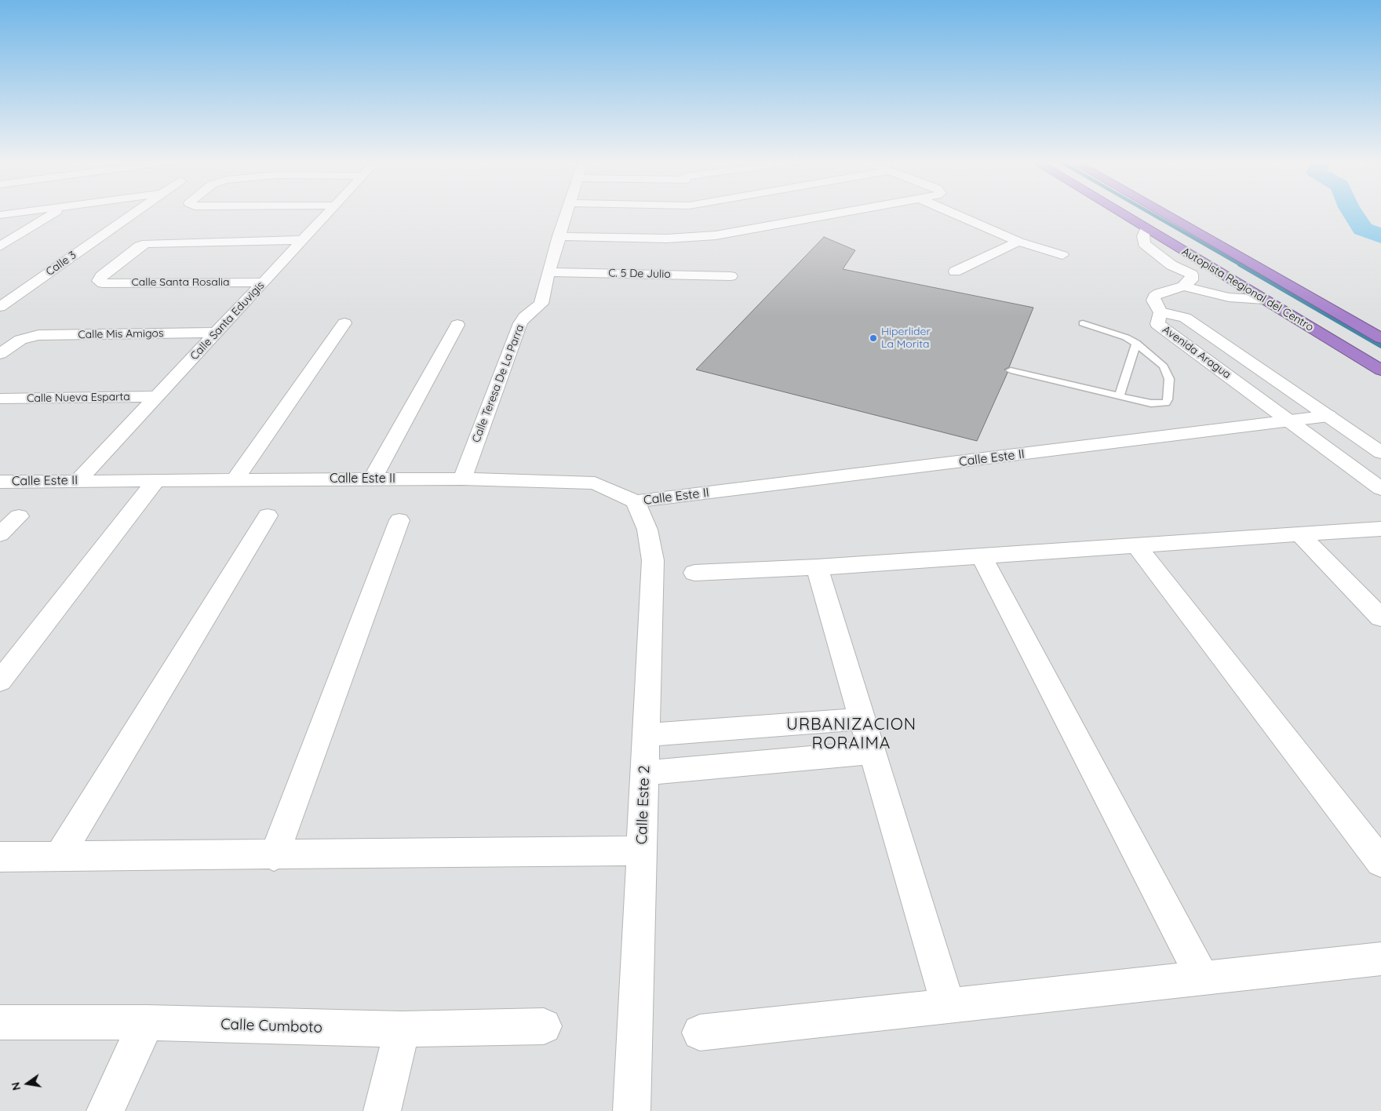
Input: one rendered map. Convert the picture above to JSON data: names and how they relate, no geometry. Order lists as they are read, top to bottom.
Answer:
{
  "streets": {
    "highway": ["Autopista Regional del Centro"],
    "street": [
      "Calle 3",
      "C. 5 De Julio",
      "Calle Santa Rosalia",
      "Calle Santa Eduvigis",
      "Calle Mis Amigos",
      "Avenida Aragua",
      "Calle Teresa De La Parra",
      "Calle Nueva Esparta",
      "Calle Este II",
      "Calle Este 2",
      "Calle Cumboto"
    ]
  },
  "crossings": [
    ["C. 5 De Julio", "Calle Teresa De La Parra"],
    ["Calle Santa Rosalia", "Calle Santa Eduvigis"],
    ["Calle Santa Eduvigis", "Calle Mis Amigos"],
    ["Calle Santa Eduvigis", "Calle Nueva Esparta"],
    ["Calle Santa Eduvigis", "Calle Este II"],
    ["Avenida Aragua", "Calle Este II"],
    ["Calle Teresa De La Parra", "Calle Este II"],
    ["Calle Este II", "Calle Este 2"]
  ],
  "districts": ["URBANIZACION RORAIMA"],
  "places": ["Hiperlider La Morita"],
  "north": "left"
}
